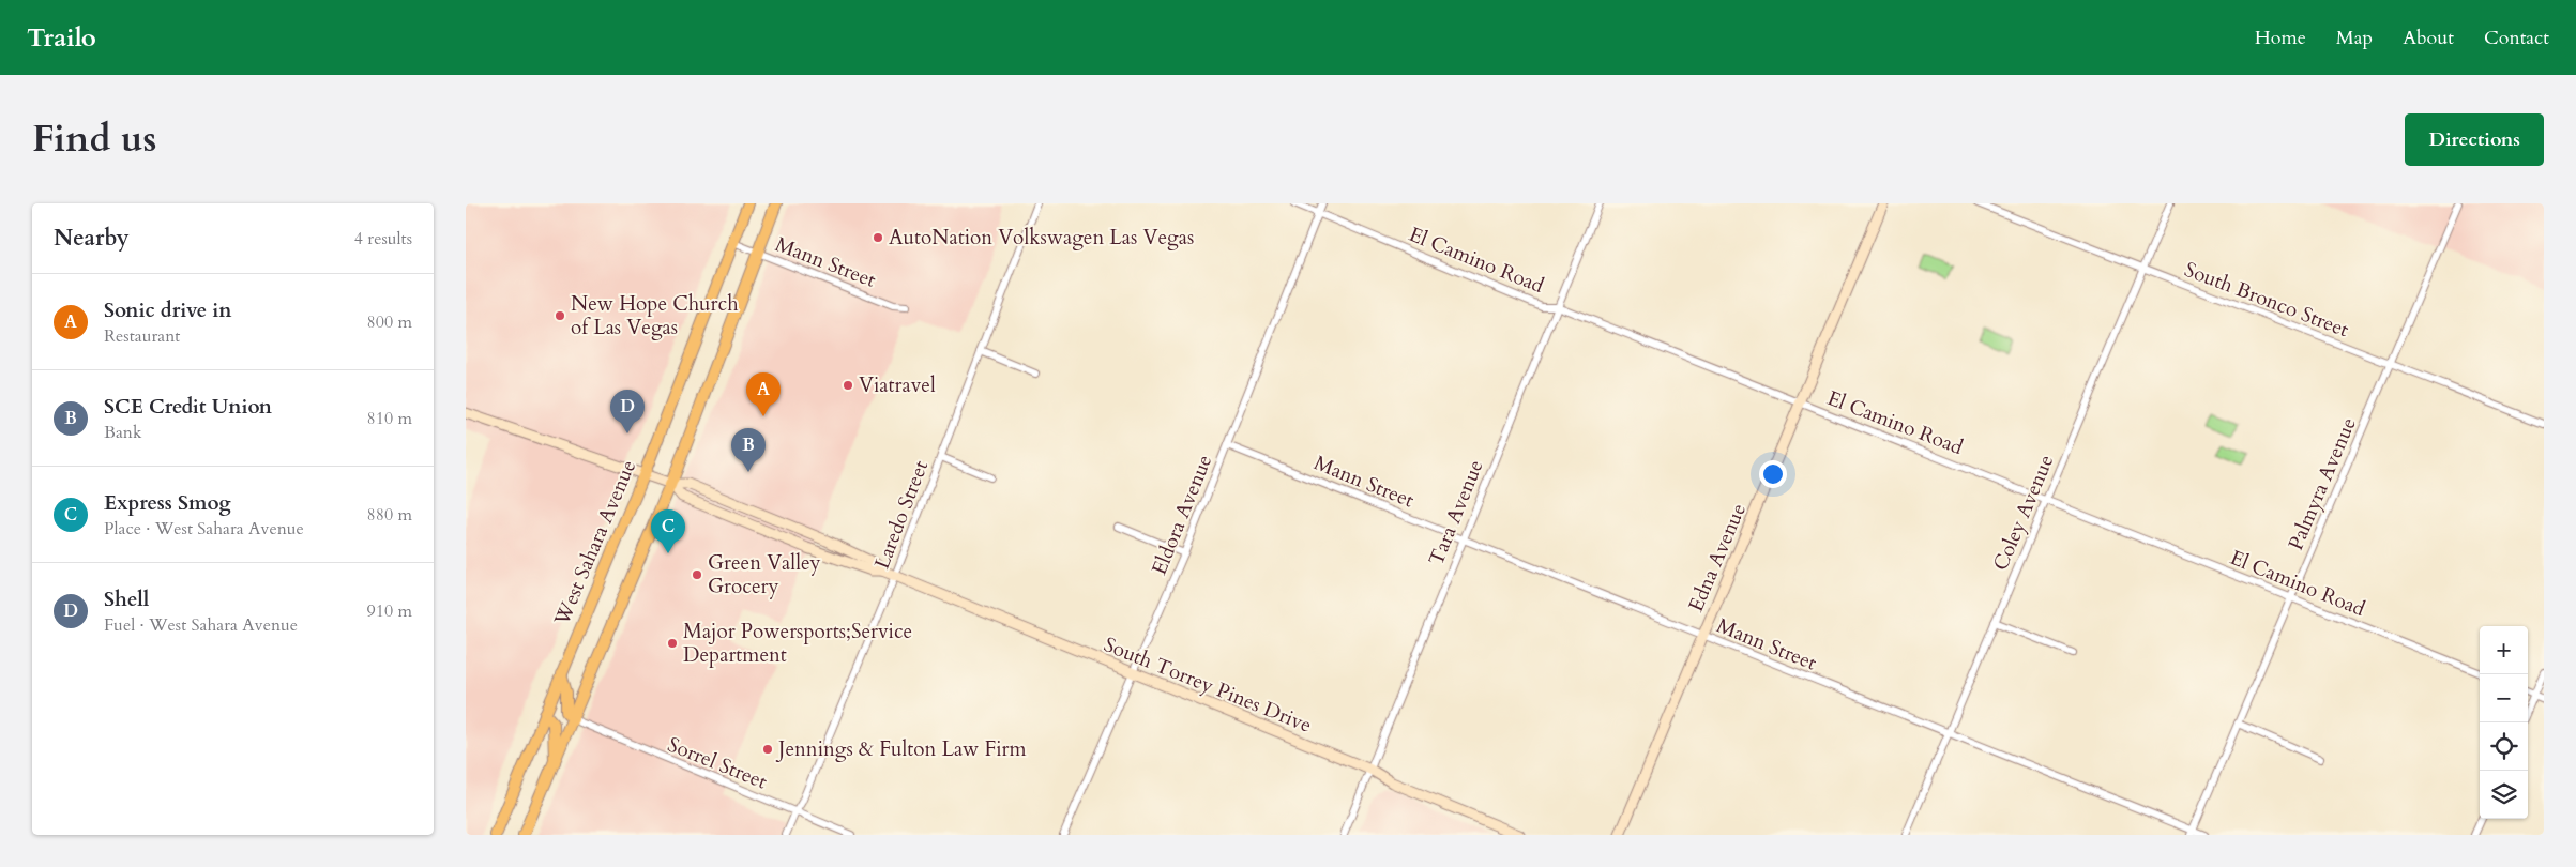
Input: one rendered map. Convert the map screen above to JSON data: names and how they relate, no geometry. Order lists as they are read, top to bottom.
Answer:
{
  "streets": {
    "main road": ["West Sahara Avenue"],
    "street": [
      "El Camino Road",
      "Mann Street",
      "South Bronco Street",
      "Palmyra Avenue",
      "Tara Avenue",
      "Coley Avenue",
      "Laredo Street",
      "Eldora Avenue",
      "Edna Avenue",
      "South Torrey Pines Drive",
      "Sorrel Street"
    ]
  },
  "crossings": [
    ["El Camino Road", "Palmyra Avenue"],
    ["El Camino Road", "Tara Avenue"],
    ["El Camino Road", "Coley Avenue"],
    ["El Camino Road", "Eldora Avenue"],
    ["El Camino Road", "Edna Avenue"],
    ["Mann Street", "Palmyra Avenue"],
    ["Mann Street", "Tara Avenue"],
    ["Mann Street", "Coley Avenue"],
    ["Mann Street", "Eldora Avenue"],
    ["Mann Street", "West Sahara Avenue"],
    ["Mann Street", "Edna Avenue"],
    ["South Bronco Street", "Palmyra Avenue"],
    ["South Bronco Street", "Coley Avenue"],
    ["Tara Avenue", "South Torrey Pines Drive"],
    ["Laredo Street", "South Torrey Pines Drive"],
    ["Laredo Street", "Sorrel Street"],
    ["Eldora Avenue", "South Torrey Pines Drive"],
    ["West Sahara Avenue", "South Torrey Pines Drive"]
  ],
  "places": [
    "AutoNation Volkswagen Las Vegas",
    "New Hope Church of Las Vegas",
    "Viatravel",
    "Green Valley Grocery",
    "Major Powersports;Service Department",
    "Jennings & Fulton Law Firm"
  ],
  "page": {
    "header": "Trailo",
    "nav": [
      "Home",
      "Map",
      "About",
      "Contact"
    ],
    "title": "Find us",
    "buttons": "Directions",
    "heading": ["Nearby", "4 results"],
    "list": [
      {
        "mark": "A",
        "name": "Sonic drive in",
        "note": "Restaurant",
        "value": "800 m"
      },
      {
        "mark": "B",
        "name": "SCE Credit Union",
        "note": "Bank",
        "value": "810 m"
      },
      {
        "mark": "C",
        "name": "Express Smog",
        "note": "Place · West Sahara Avenue",
        "value": "880 m"
      },
      {
        "mark": "D",
        "name": "Shell",
        "note": "Fuel · West Sahara Avenue",
        "value": "910 m"
      }
    ],
    "pins": [
      "A",
      "D",
      "B",
      "C"
    ],
    "map_buttons": ["+", "−"]
  }
}
